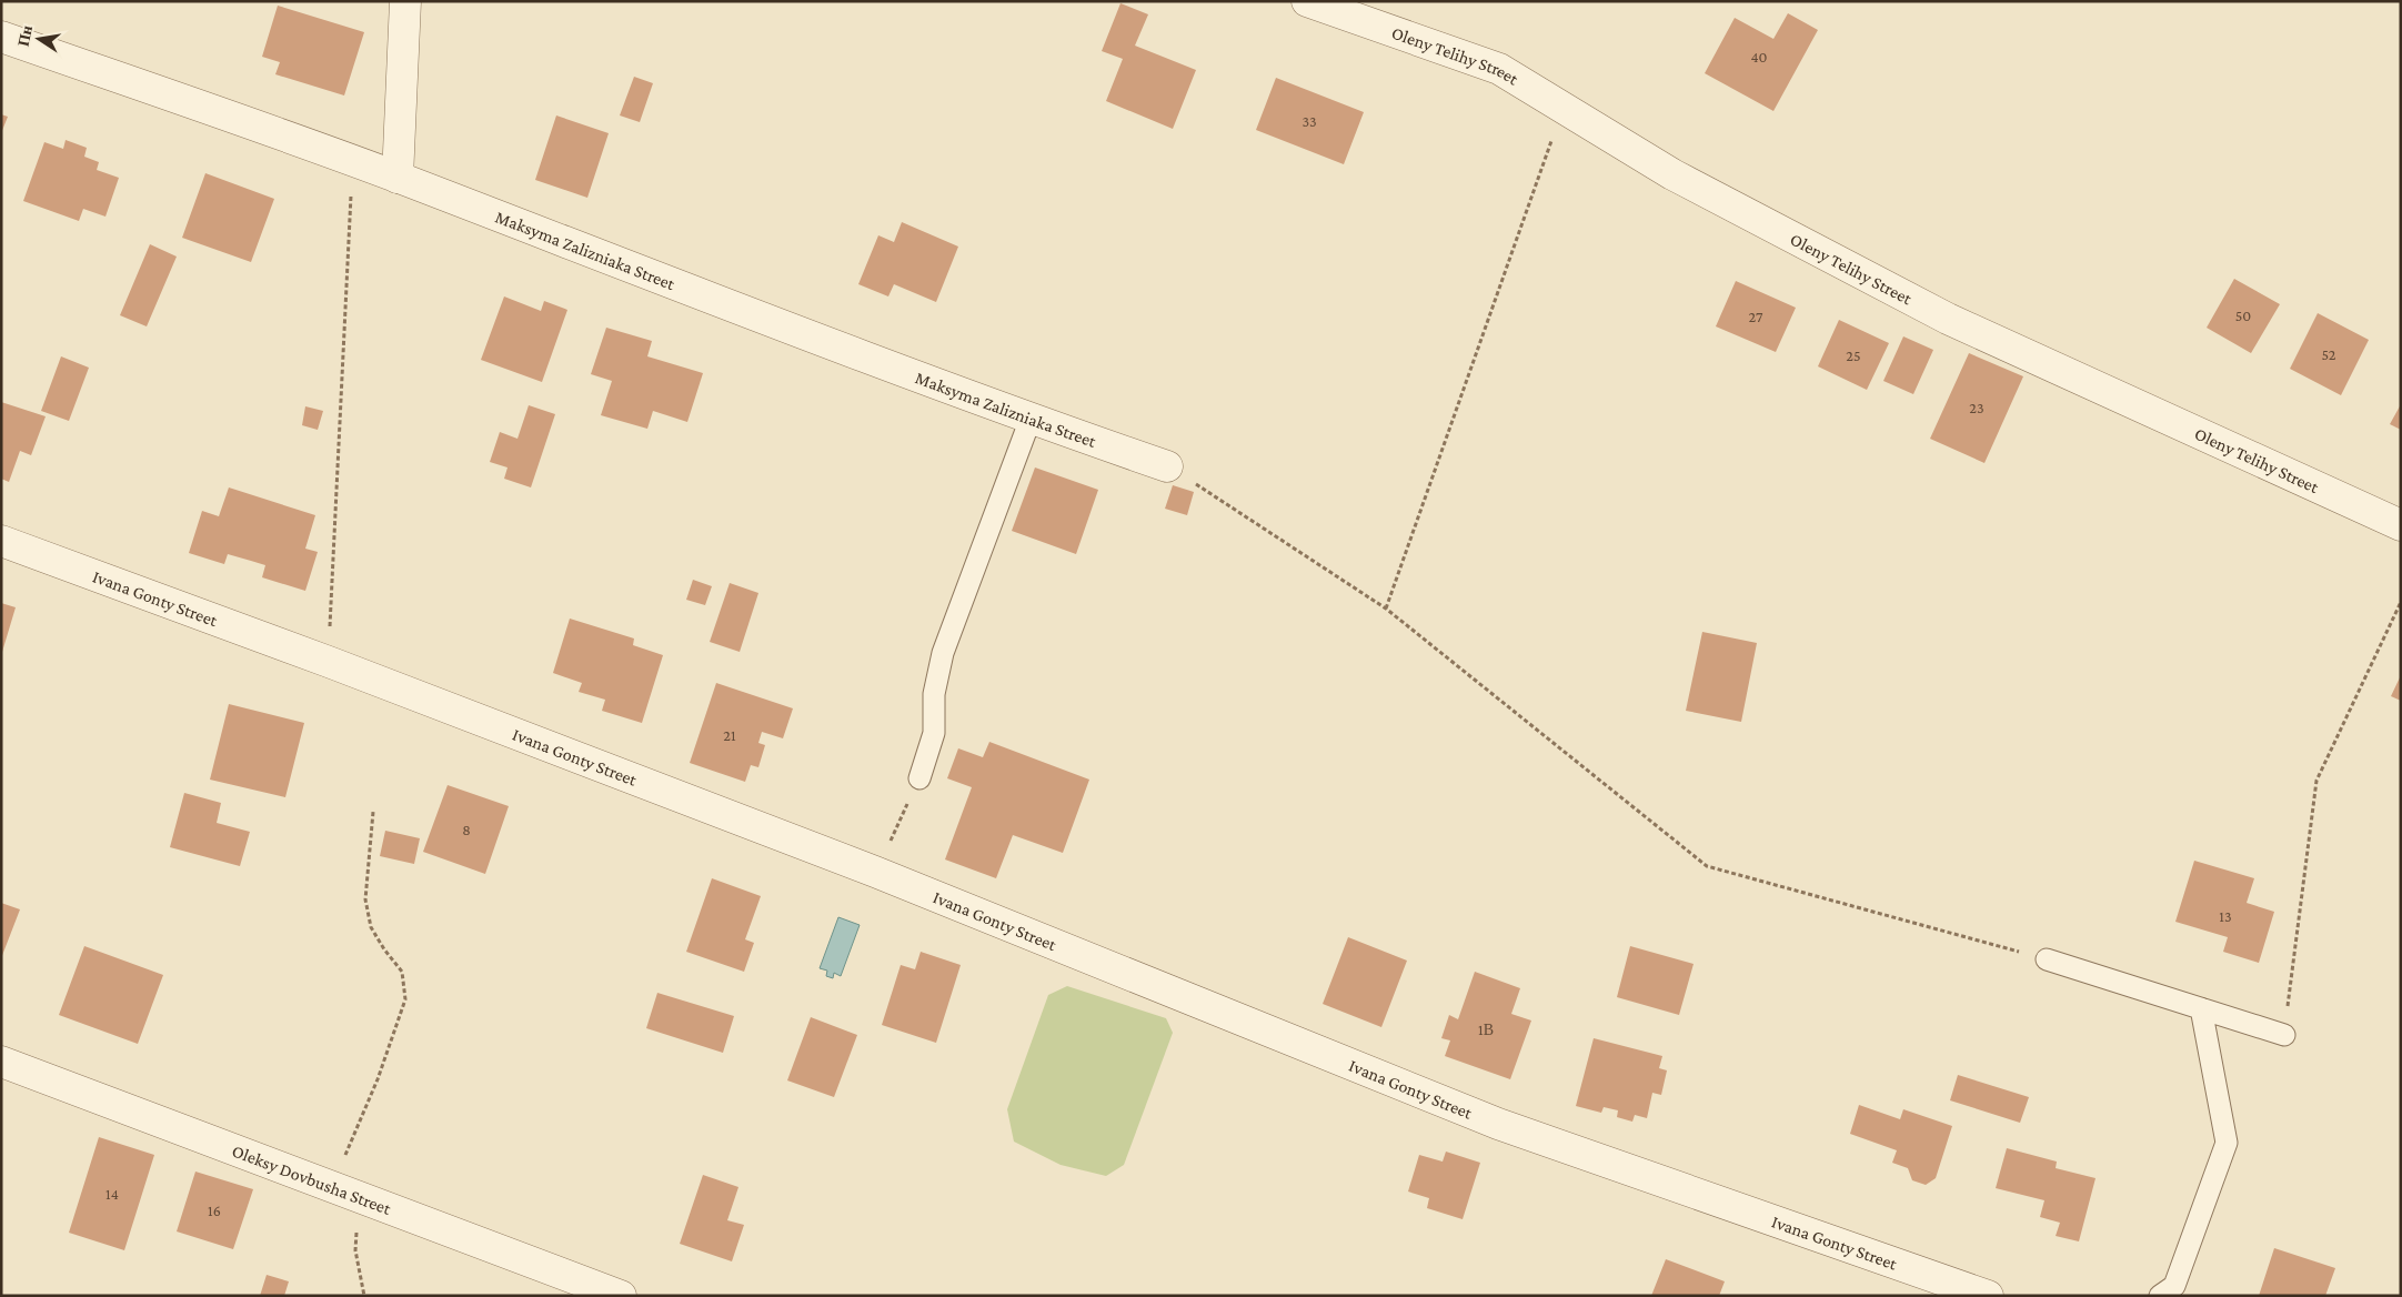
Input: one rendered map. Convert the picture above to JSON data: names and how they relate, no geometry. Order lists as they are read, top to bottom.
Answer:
{
  "streets": {
    "street": [
      "Oleny Telihy Street",
      "Maksyma Zalizniaka Street",
      "Ivana Gonty Street",
      "Oleksy Dovbusha Street"
    ]
  },
  "house_numbers": [
    "40",
    "33",
    "50",
    "27",
    "52",
    "25",
    "23",
    "21",
    "8",
    "13",
    "1В",
    "14",
    "16"
  ],
  "north": "left"
}
